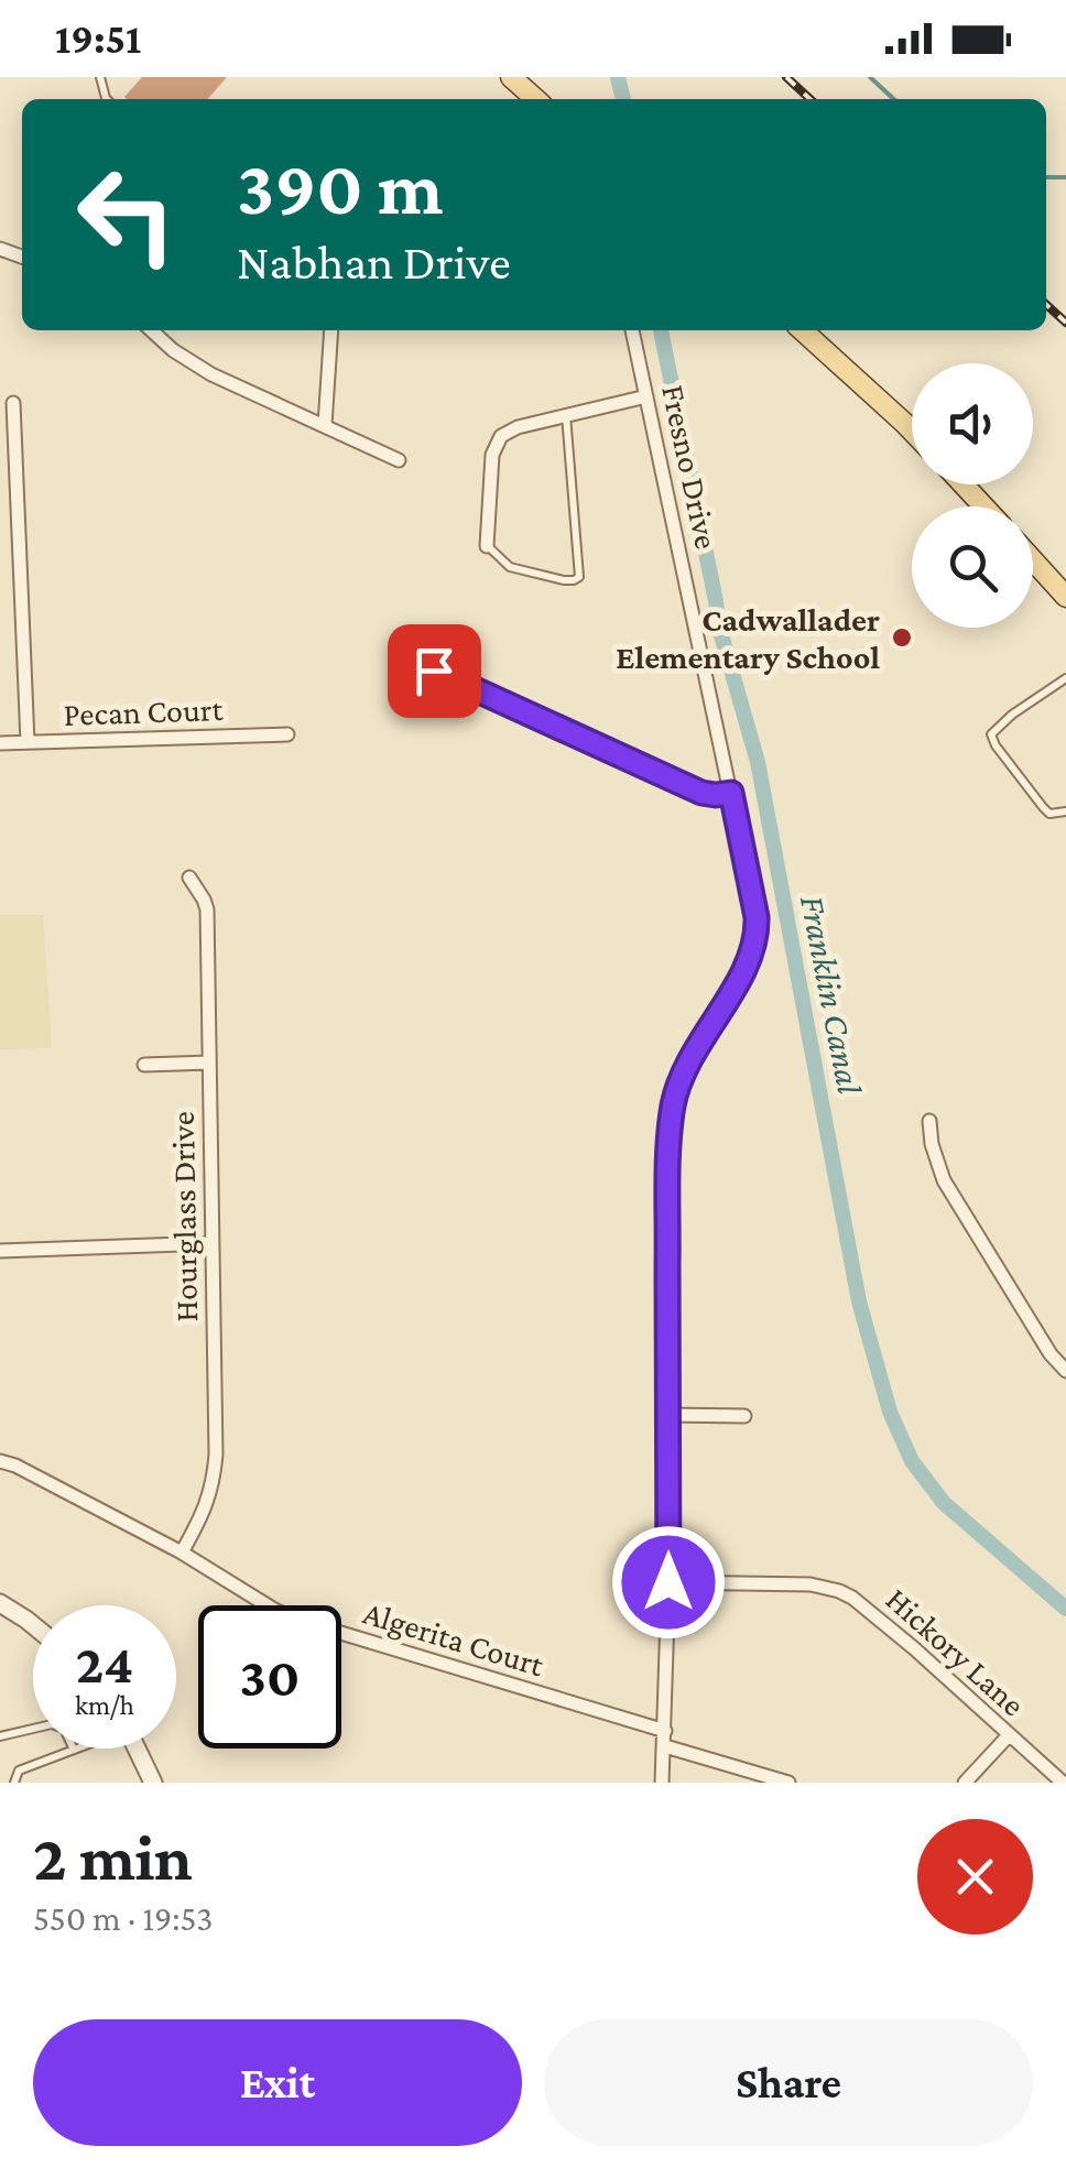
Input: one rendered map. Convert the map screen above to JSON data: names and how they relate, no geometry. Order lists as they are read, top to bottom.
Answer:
{
  "streets": {
    "street": [
      "Fresno Drive",
      "Pecan Court",
      "Hourglass Drive",
      "Algerita Court",
      "Hickory Lane"
    ]
  },
  "crossings": [
    ["Fresno Drive", "Algerita Court"],
    ["Fresno Drive", "Hickory Lane"],
    ["Hourglass Drive", "Algerita Court"]
  ],
  "water": ["Franklin Canal"],
  "places": ["Cadwallader Elementary School"],
  "page": {
    "status": "19:51",
    "turn": ["390 m", "Nabhan Drive"],
    "speed": "24 km/h",
    "limit": "30",
    "heading": ["2 min", "550 m · 19:53"],
    "buttons": ["Exit", "Share"]
  }
}
